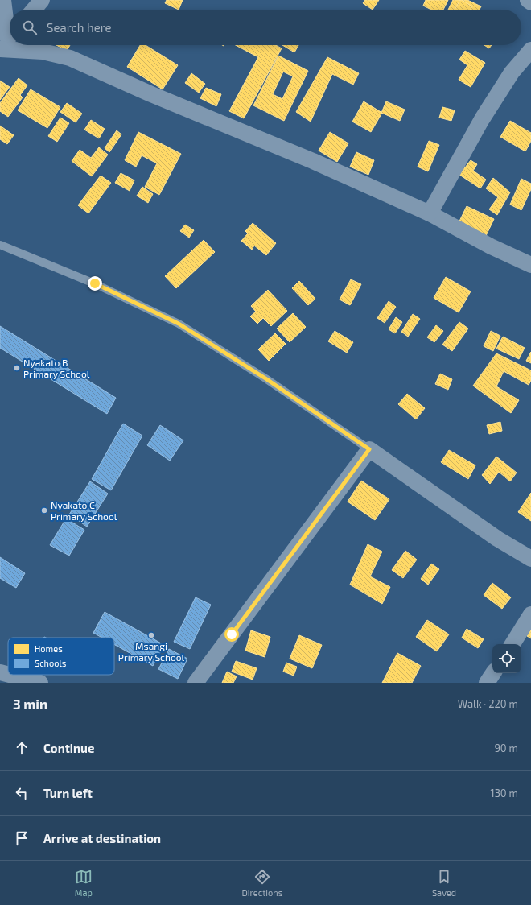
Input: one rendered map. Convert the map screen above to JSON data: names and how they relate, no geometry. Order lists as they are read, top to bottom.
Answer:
{
  "places": ["Nyakato B Primary School", "Nyakato C Primary School", "Msangi Primary School"],
  "legend": ["Homes", "Schools"],
  "page": {
    "search": "Search here",
    "heading": ["3 min", "Walk · 220 m"],
    "list": [
      ["Continue", "90 m"],
      ["Turn left", "130 m"],
      "Arrive at destination"
    ],
    "nav": ["Map", "Directions", "Saved"]
  }
}
